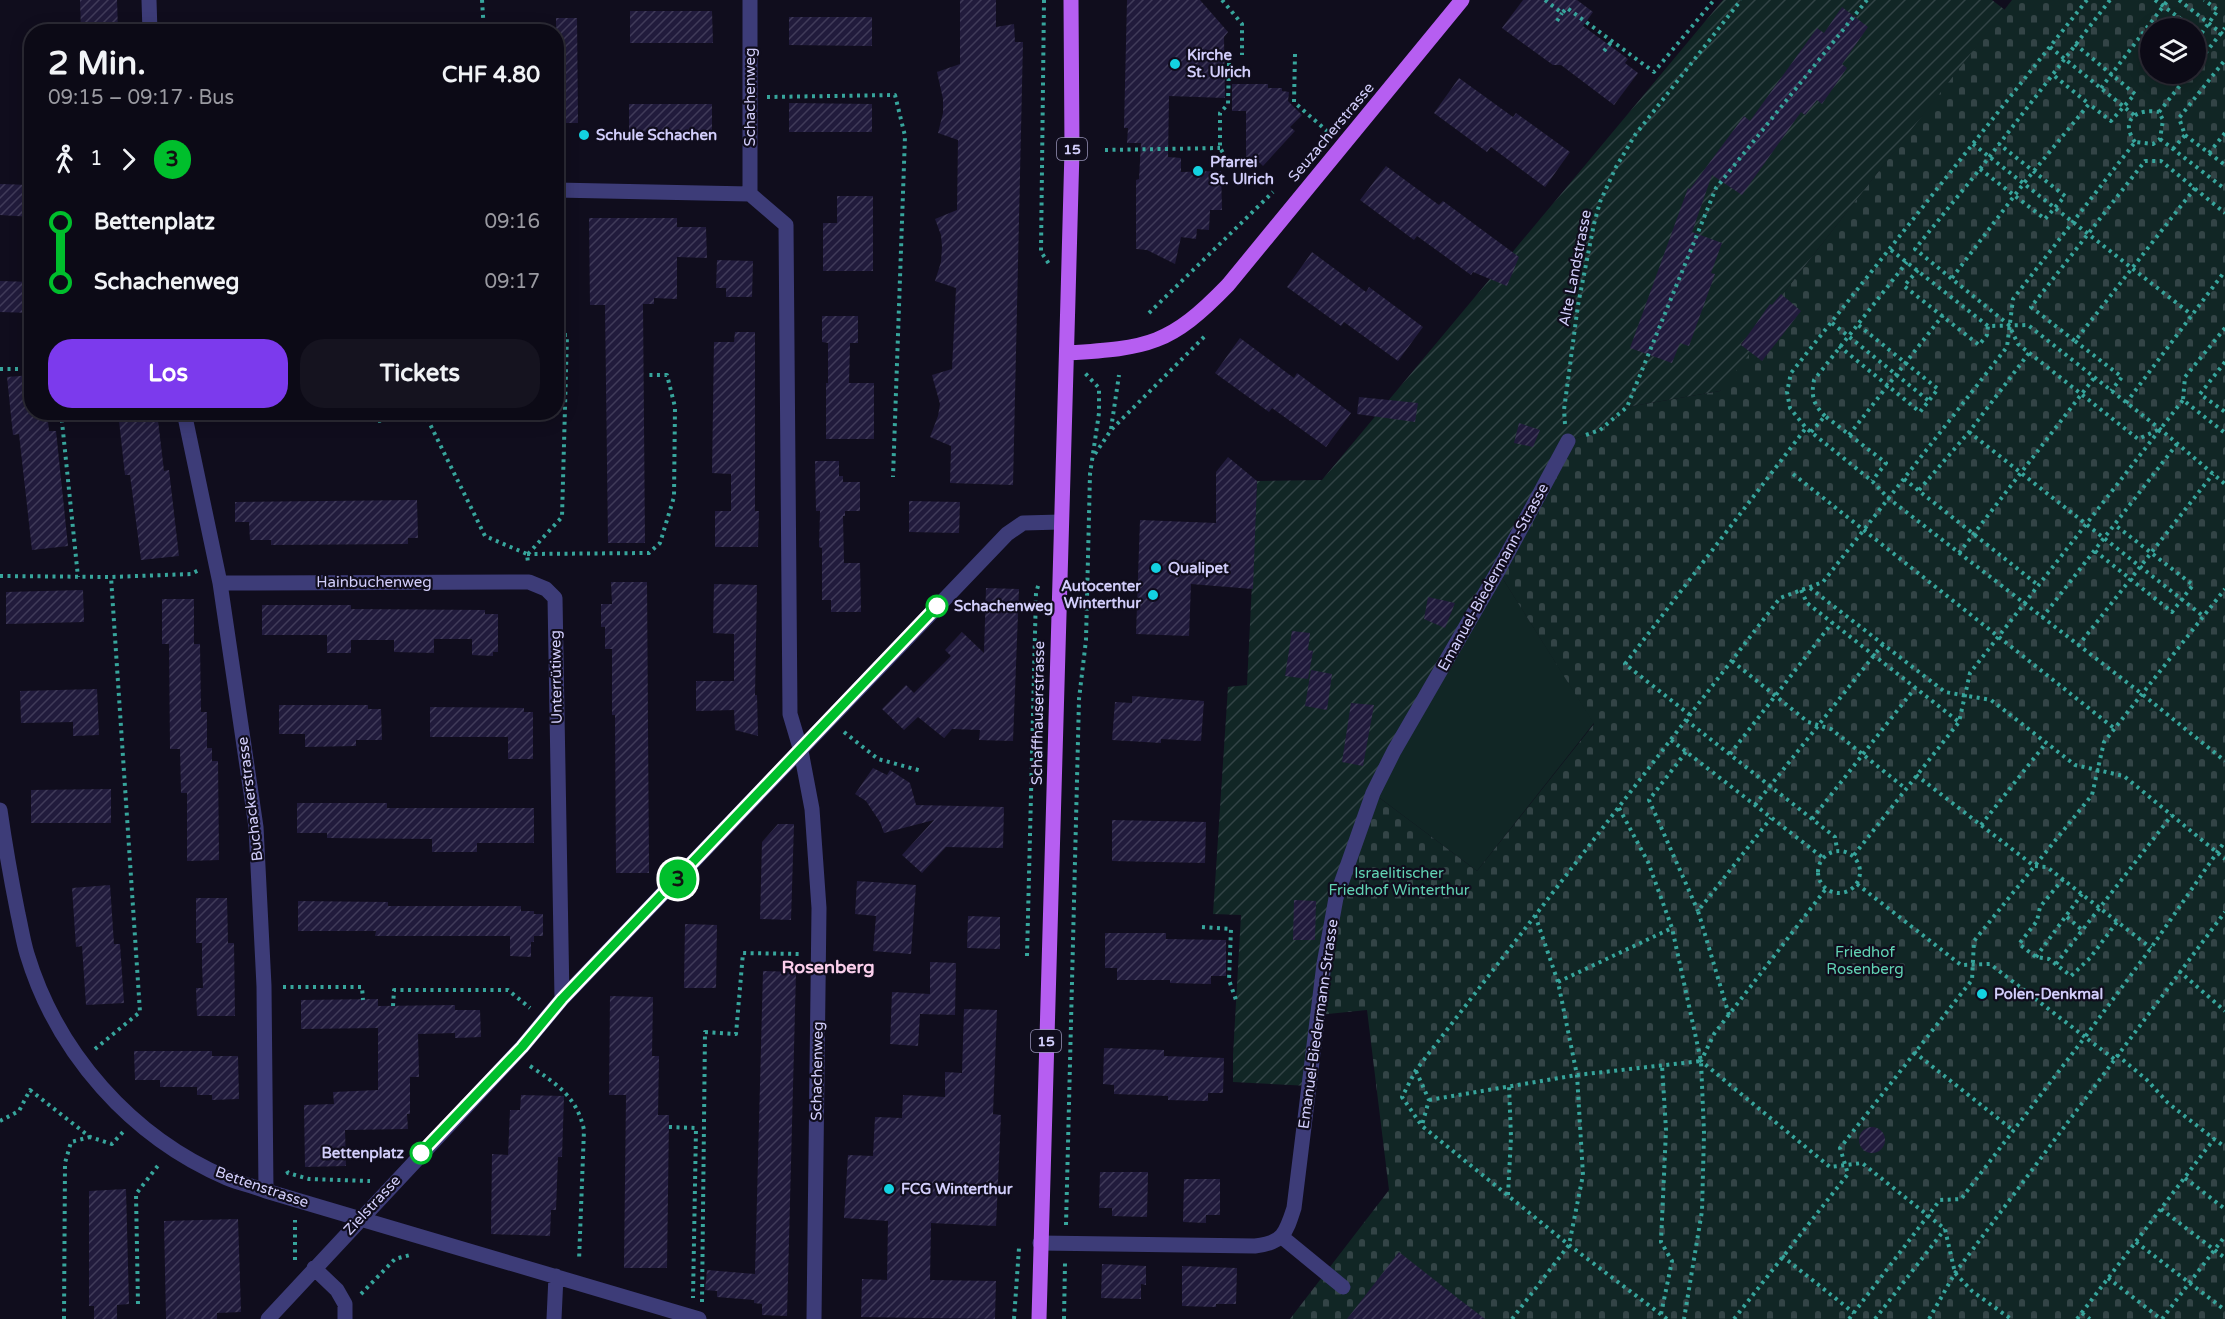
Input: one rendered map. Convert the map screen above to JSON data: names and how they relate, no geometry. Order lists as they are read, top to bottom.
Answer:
{
  "streets": {
    "main road": ["Seuzacherstrasse", "15", "Schaffhauserstrasse"],
    "street": [
      "Schachenweg",
      "Emanuel-Biedermann-Strasse",
      "Hainbuchenweg",
      "Unterrütiweg",
      "Buchackerstrasse",
      "Bettenstrasse",
      "Zielstrasse"
    ],
    "path": ["Alte Landstrasse"]
  },
  "crossings": [
    ["Schachenweg", "Zielstrasse"],
    ["Seuzacherstrasse", "Schaffhauserstrasse"],
    ["Alte Landstrasse", "Emanuel-Biedermann-Strasse"],
    ["Hainbuchenweg", "Unterrütiweg"],
    ["Hainbuchenweg", "Buchackerstrasse"],
    ["Unterrütiweg", "Zielstrasse"],
    ["Schaffhauserstrasse", "Zielstrasse"],
    ["Buchackerstrasse", "Bettenstrasse"],
    ["Bettenstrasse", "Zielstrasse"]
  ],
  "districts": ["Rosenberg"],
  "parks": ["Israelitischer Friedhof Winterthur", "Friedhof Rosenberg"],
  "places": [
    "Kirche St. Ulrich",
    "Schule Schachen",
    "Pfarrei St. Ulrich",
    "Qualipet",
    "Autocenter Winterthur",
    "Schachenweg",
    "Polen-Denkmal",
    "Bettenplatz",
    "FCG Winterthur"
  ],
  "lines": ["bus line 3"],
  "page": {
    "on_map": "3",
    "heading": ["2 Min.", "09:15 – 09:17 · Bus", "CHF 4.80"],
    "legs": ["1", "3"],
    "list": [
      {
        "name": "Bettenplatz",
        "value": "09:16"
      },
      {
        "name": "Schachenweg",
        "value": "09:17"
      }
    ],
    "buttons": ["Los", "Tickets"]
  }
}
